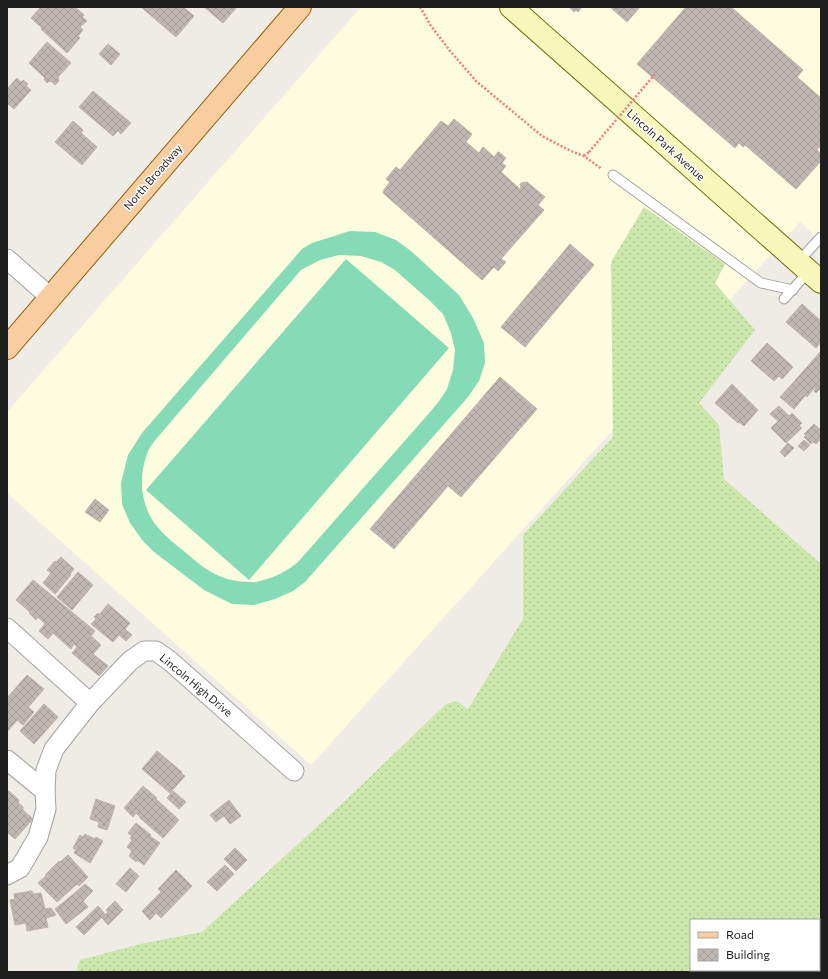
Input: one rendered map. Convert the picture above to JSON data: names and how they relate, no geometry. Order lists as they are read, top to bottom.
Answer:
{
  "streets": {
    "main road": ["North Broadway"],
    "street": ["Lincoln Park Avenue", "Lincoln High Drive"]
  },
  "legend": ["Road", "Building"]
}
